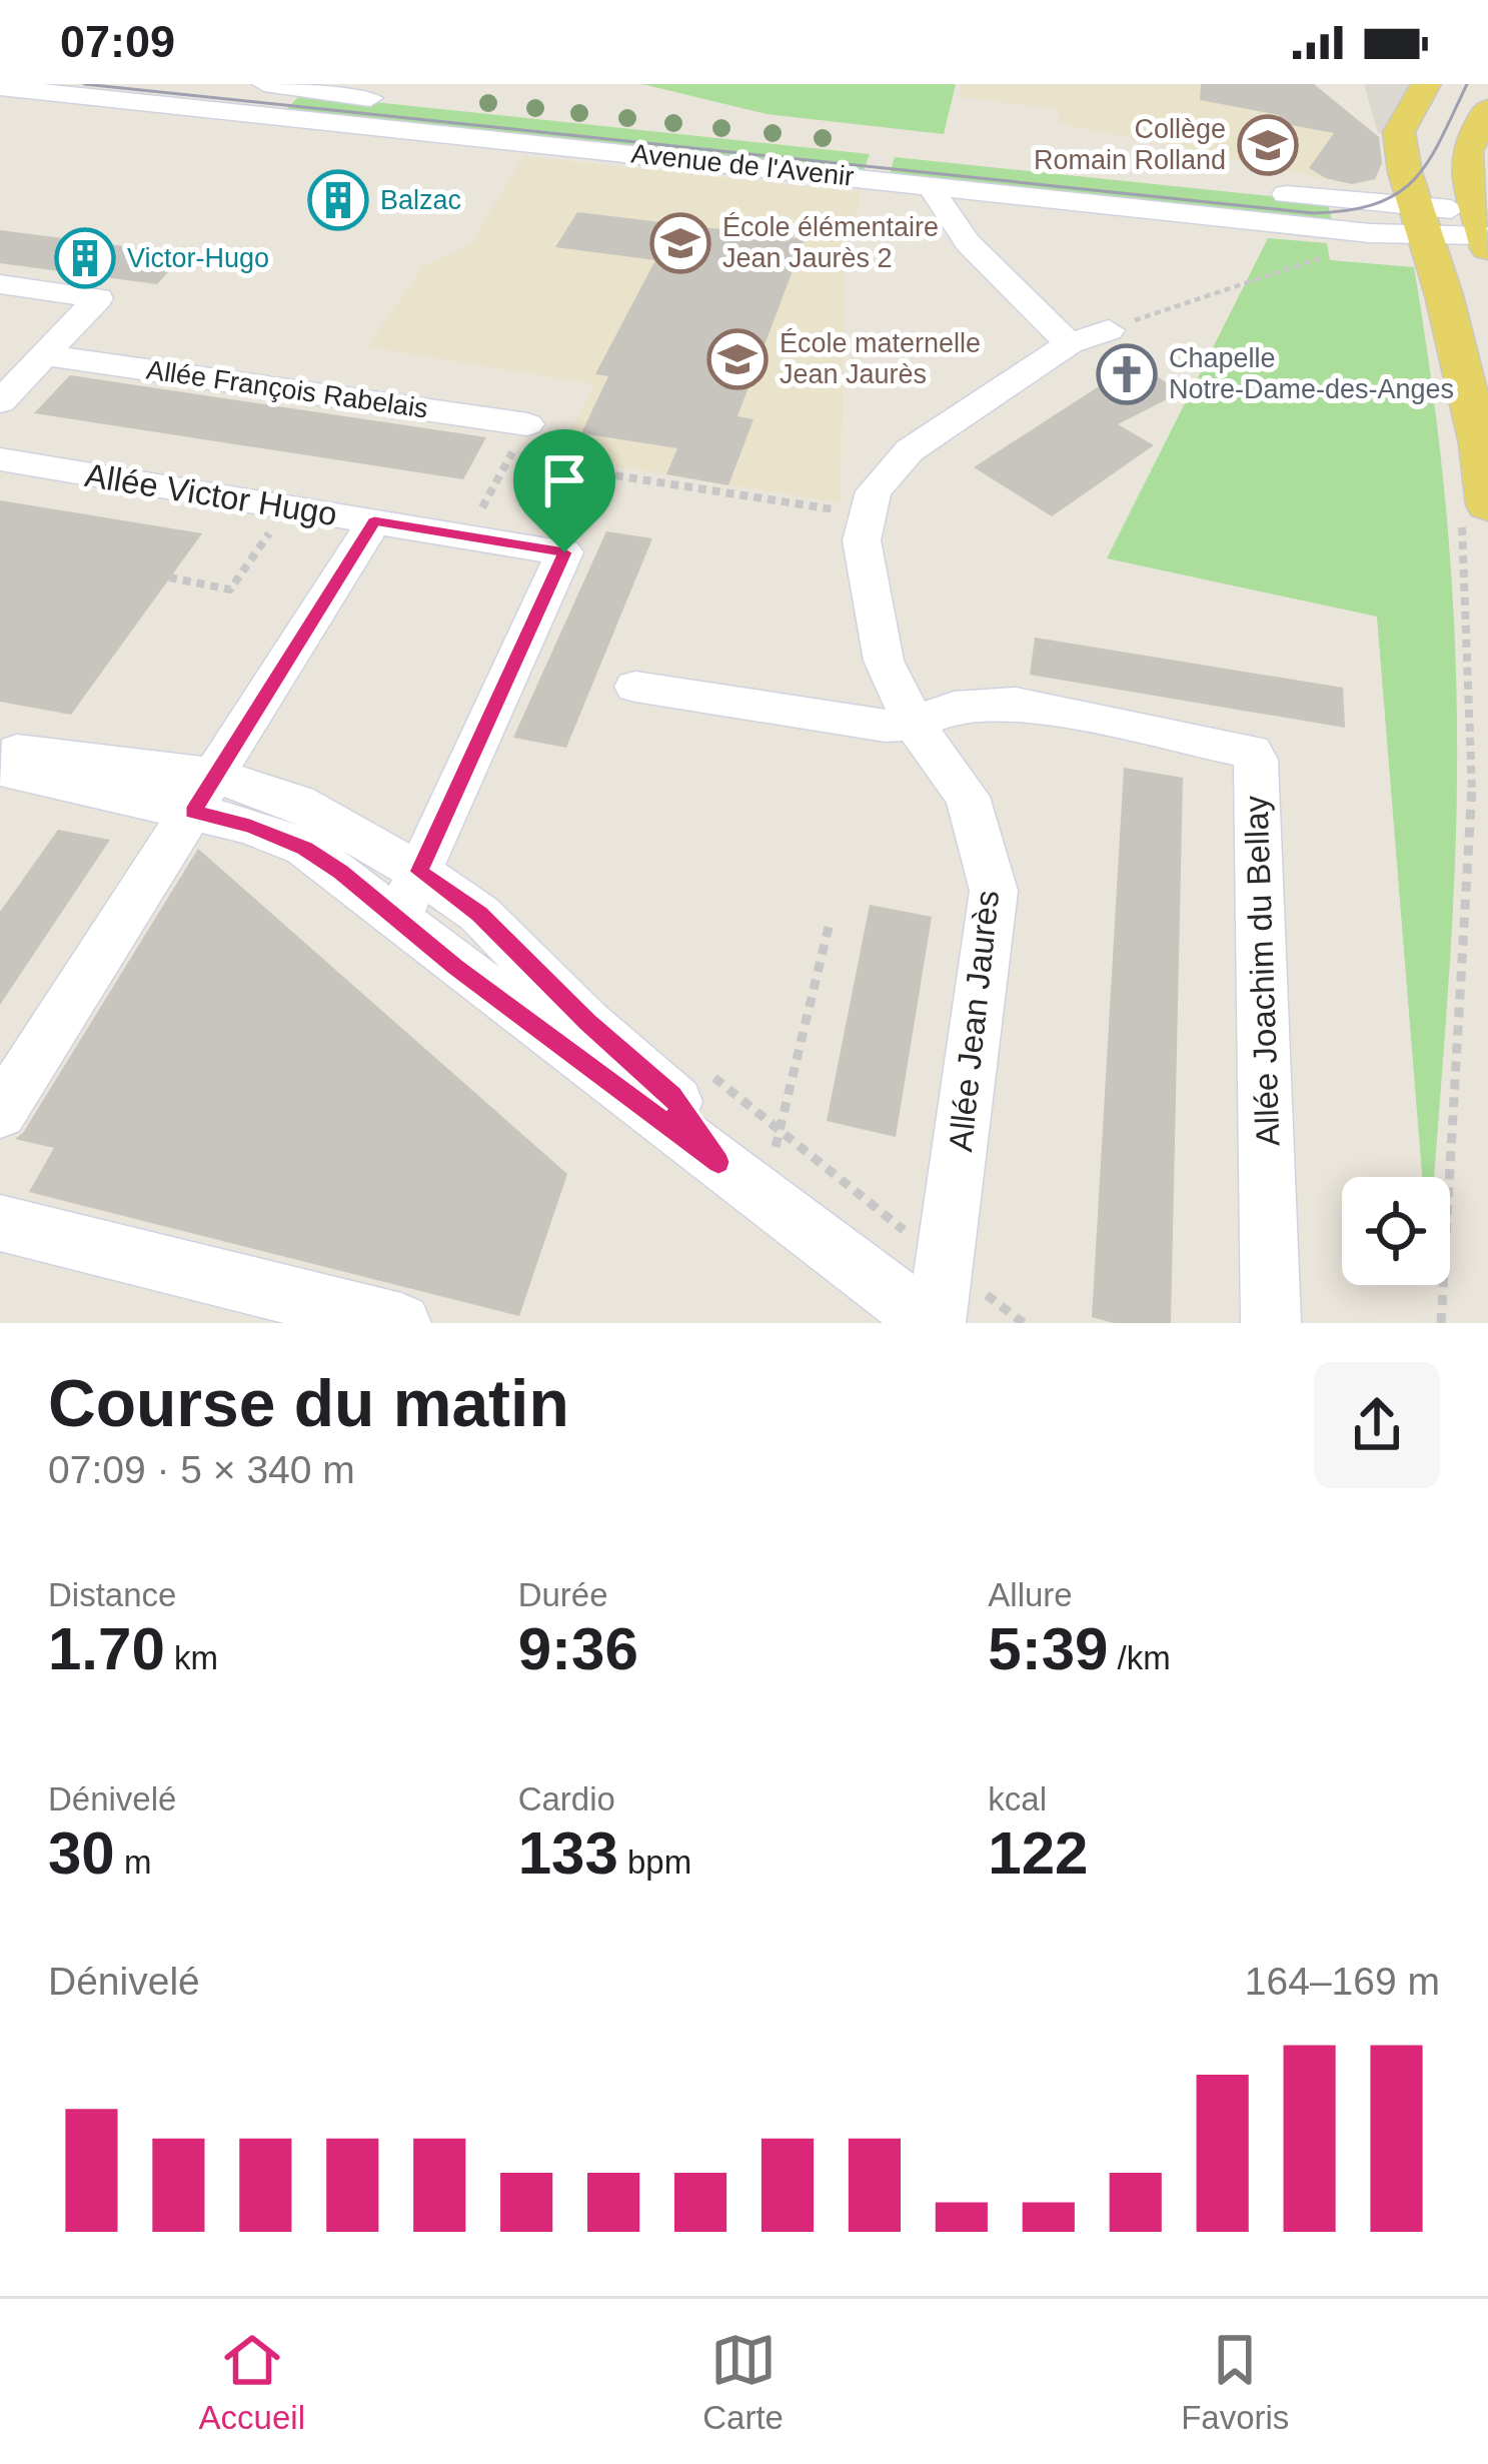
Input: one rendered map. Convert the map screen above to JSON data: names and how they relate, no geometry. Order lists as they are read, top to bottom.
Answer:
{
  "streets": {
    "street": [
      "Avenue de l'Avenir",
      "Allée François Rabelais",
      "Allée Victor Hugo",
      "Allée Joachim du Bellay",
      "Allée Jean Jaurès"
    ]
  },
  "crossings": [
    ["Allée Joachim du Bellay", "Allée Jean Jaurès"]
  ],
  "places": {
    "school or university": ["Collège Romain Rolland", "École élémentaire Jean Jaurès 2", "École maternelle Jean Jaurès"],
    "building": ["Balzac", "Victor-Hugo"],
    "church": ["Chapelle Notre-Dame-des-Anges"]
  },
  "page": {
    "status": "07:09",
    "heading": ["Course du matin", "07:09 · 5 × 340 m"],
    "stats": [
      ["Distance", "1.70 km"],
      ["Durée", "9:36"],
      ["Allure", "5:39 /km"],
      ["Dénivelé", "30 m"],
      ["Cardio", "133 bpm"],
      ["kcal", "122"]
    ],
    "chart": ["Dénivelé", "164–169 m"],
    "tabs": ["Accueil", "Carte", "Favoris"]
  }
}
